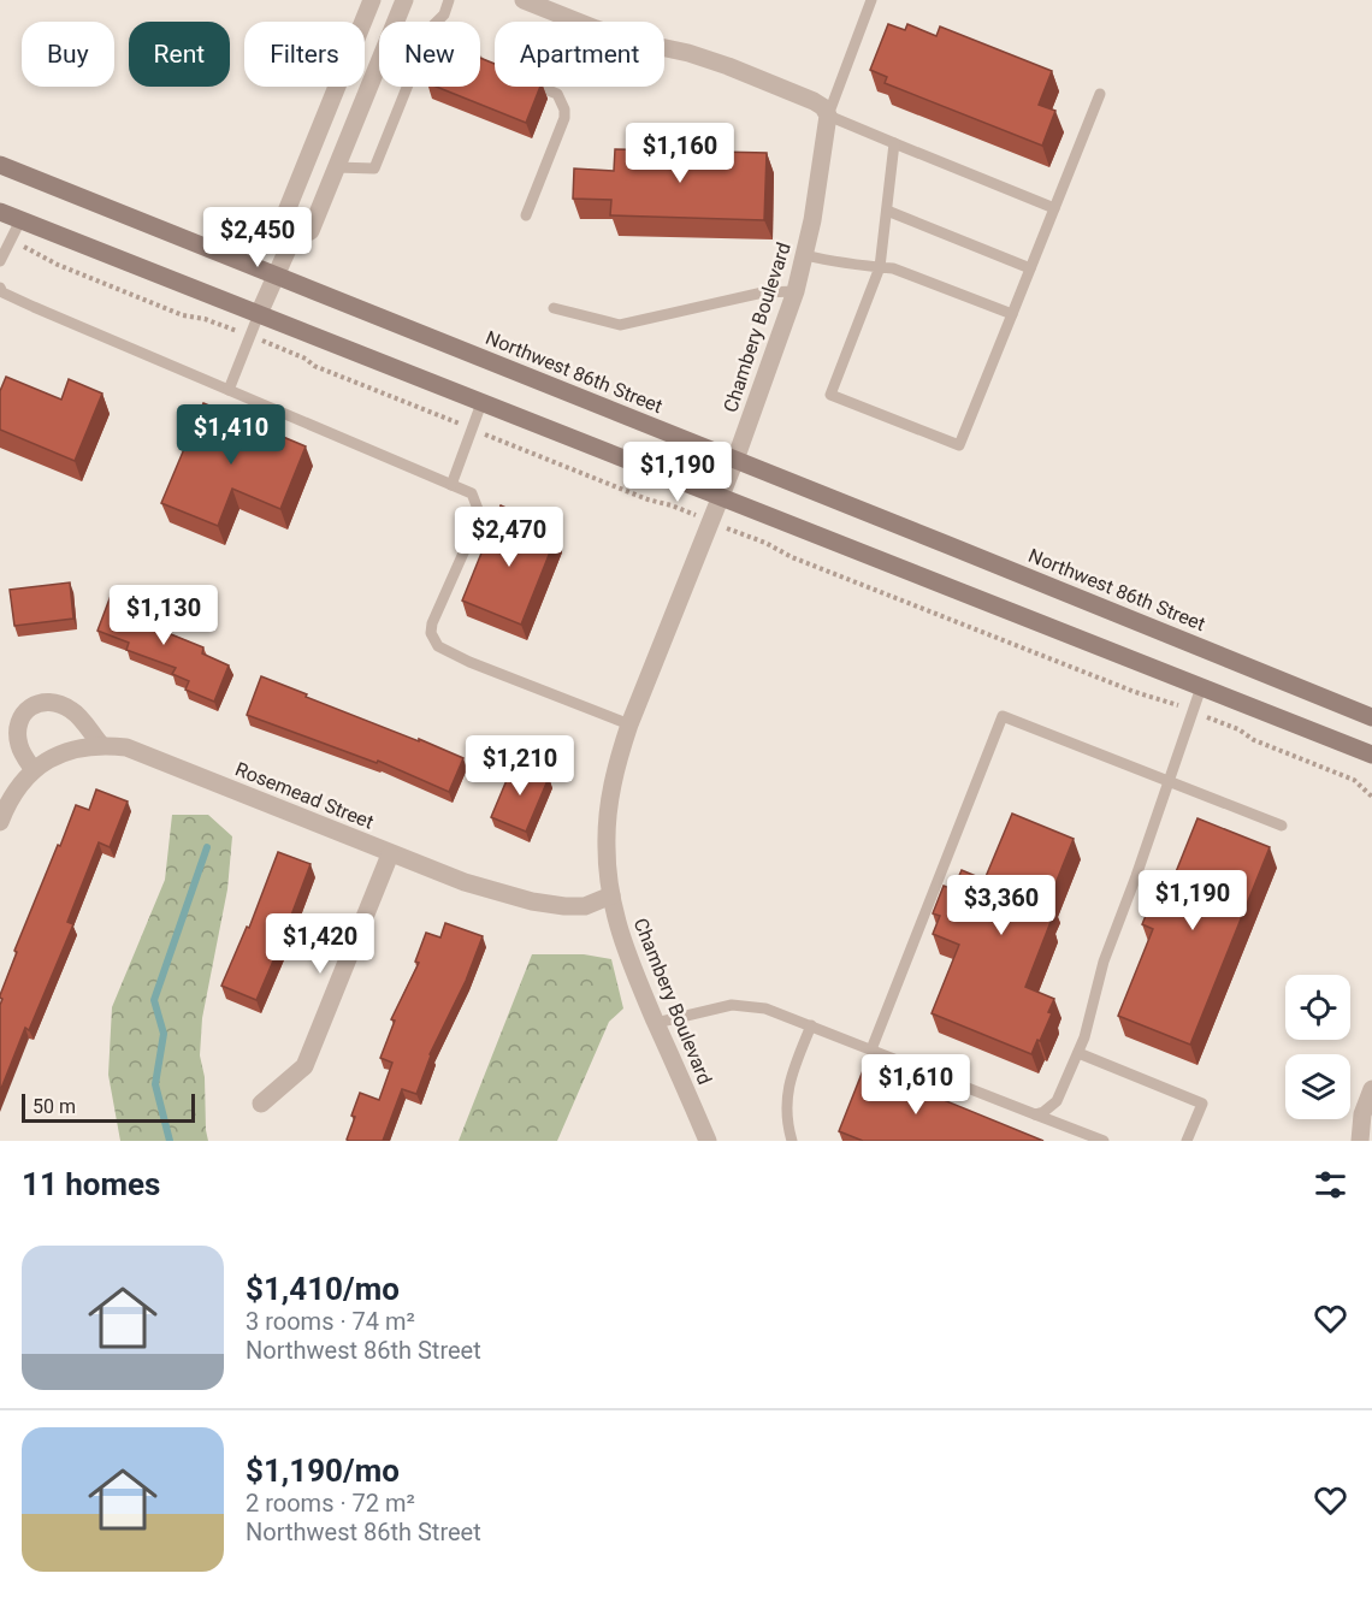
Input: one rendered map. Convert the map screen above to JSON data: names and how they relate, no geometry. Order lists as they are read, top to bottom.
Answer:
{
  "streets": {
    "main road": ["Northwest 86th Street"],
    "street": ["Chambery Boulevard", "Rosemead Street"]
  },
  "crossings": [
    ["Chambery Boulevard", "Northwest 86th Street"],
    ["Chambery Boulevard", "Rosemead Street"]
  ],
  "scale_bar": "50 m",
  "page": {
    "chip": [
      "Buy",
      "Rent",
      "Filters",
      "New",
      "Apartment"
    ],
    "price": [
      "$1,160",
      "$2,450",
      "$1,410",
      "$1,190",
      "$2,470",
      "$1,130",
      "$1,210",
      "$1,190",
      "$3,360",
      "$1,420",
      "$1,610"
    ],
    "scale": "50 m",
    "heading": "11 homes",
    "list": [
      {
        "name": "$1,410/mo",
        "note": "3 rooms · 74 m² · Northwest 86th Street"
      },
      {
        "name": "$1,190/mo",
        "note": "2 rooms · 72 m² · Northwest 86th Street"
      }
    ]
  }
}
